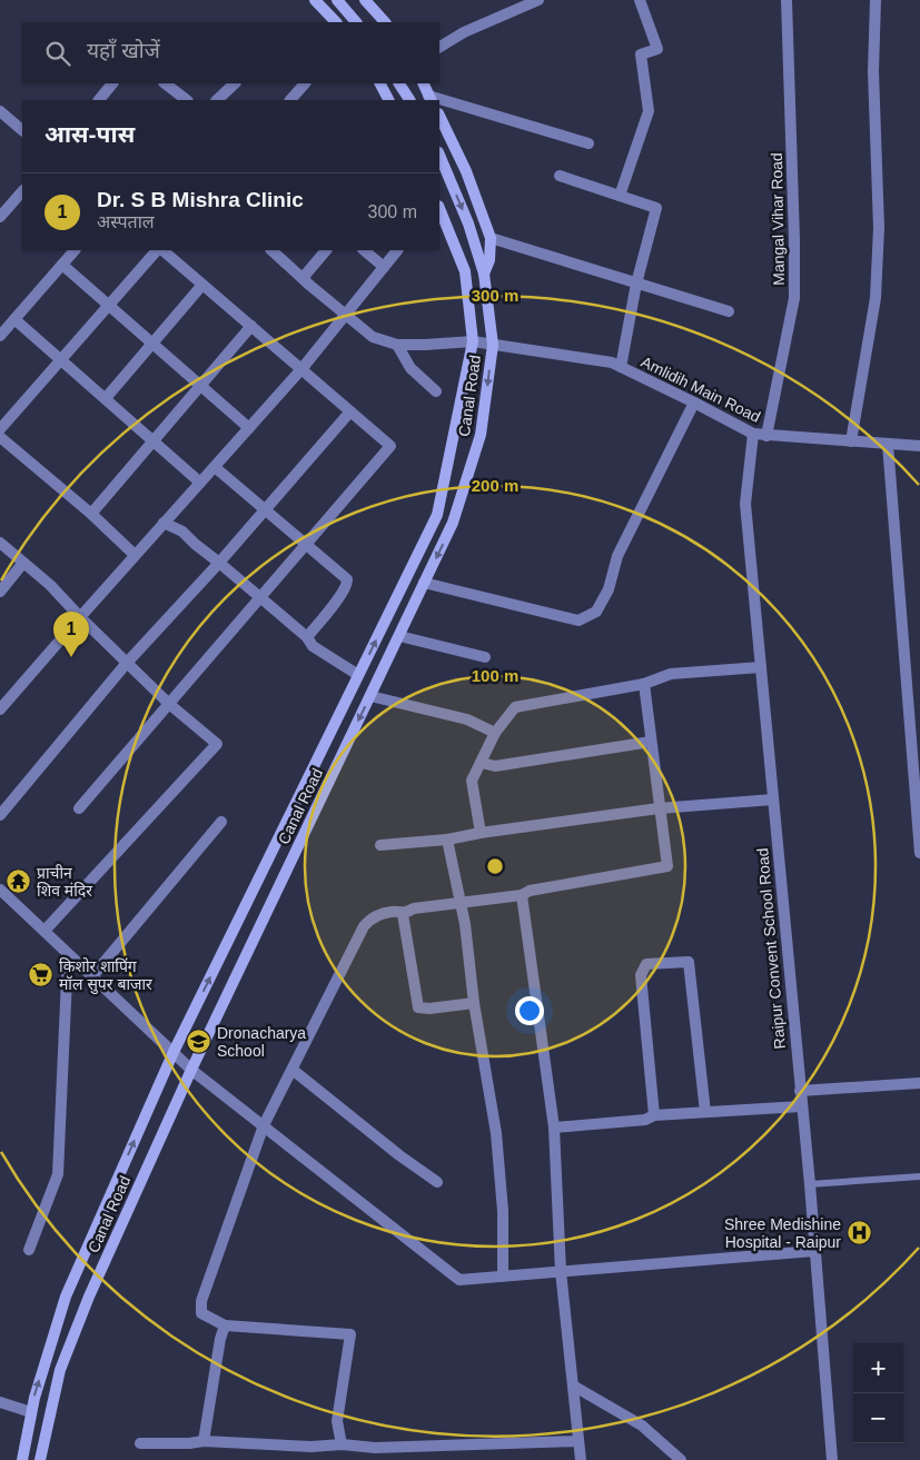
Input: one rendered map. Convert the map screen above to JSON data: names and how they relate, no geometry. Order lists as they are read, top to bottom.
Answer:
{
  "streets": {
    "main road": ["Canal Road"],
    "street": ["Mangal Vihar Road", "Amlidih Main Road", "Raipur Convent School Road"]
  },
  "crossings": [
    ["Mangal Vihar Road", "Amlidih Main Road"],
    ["Amlidih Main Road", "Canal Road"],
    ["Amlidih Main Road", "Raipur Convent School Road"]
  ],
  "places": {
    "temple": ["प्राचीन शिव मंदिर"],
    "supermarket": ["किशोर शापिंग मॉल सुपर बाजार"],
    "school or university": ["Dronacharya School"],
    "hospital": ["Shree Medishine Hospital - Raipur"]
  },
  "page": {
    "search": "यहाँ खोजें",
    "heading": "आस-पास",
    "list": [
      {
        "mark": "1",
        "name": "Dr. S B Mishra Clinic",
        "note": "अस्पताल",
        "value": "300 m"
      }
    ],
    "pins": "1",
    "map_buttons": ["+", "−"]
  },
  "rings": ["300 m", "200 m", "100 m"]
}
